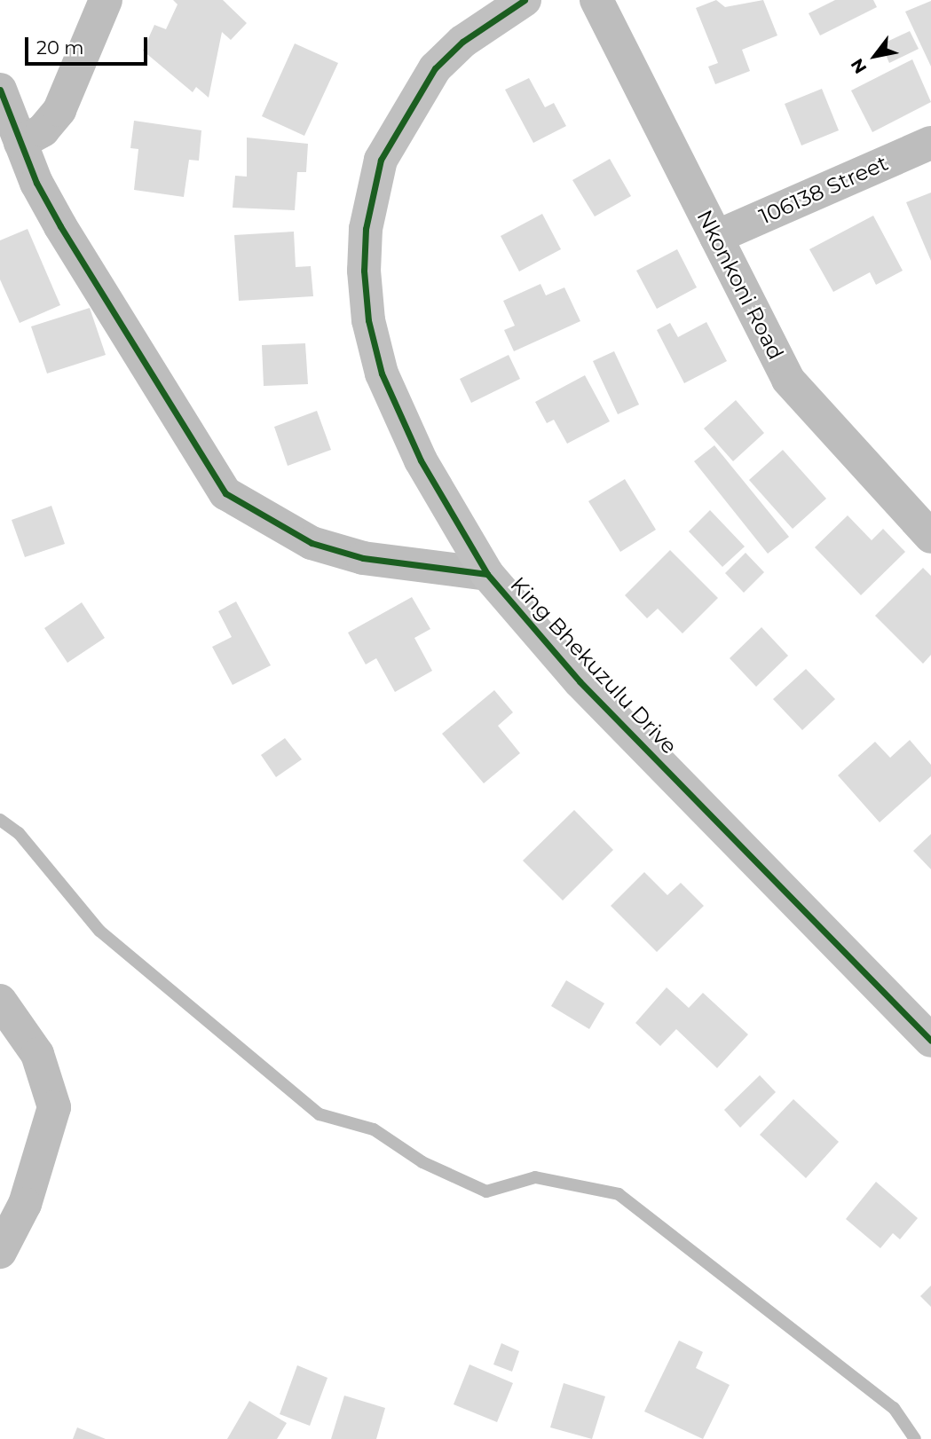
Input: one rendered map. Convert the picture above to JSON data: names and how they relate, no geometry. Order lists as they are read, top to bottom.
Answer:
{
  "streets": {
    "street": ["106138 Street", "Nkonkoni Road", "King Bhekuzulu Drive"]
  },
  "crossings": [
    ["106138 Street", "Nkonkoni Road"]
  ],
  "scale_bar": "20 m",
  "north": "bottom left"
}
